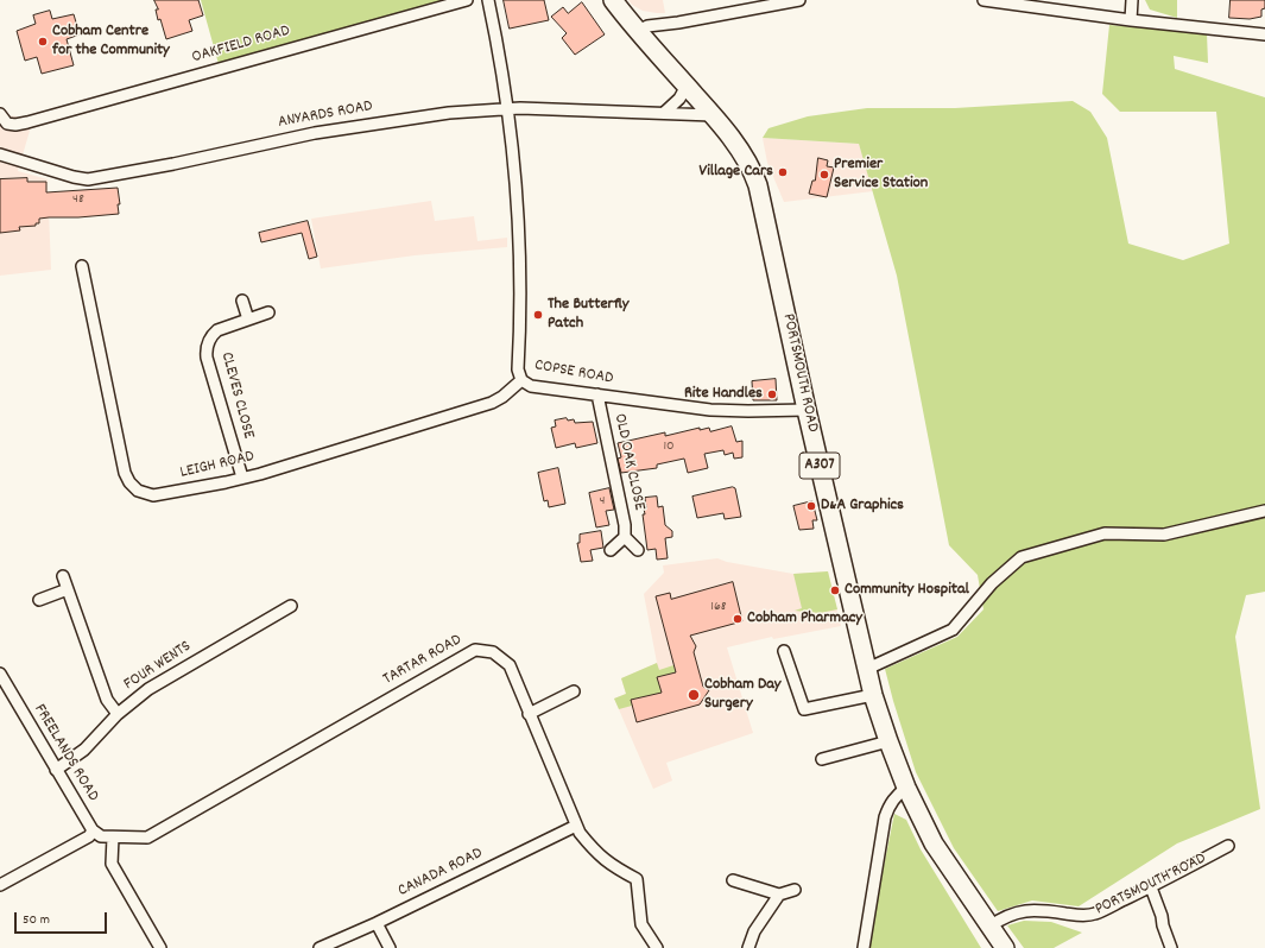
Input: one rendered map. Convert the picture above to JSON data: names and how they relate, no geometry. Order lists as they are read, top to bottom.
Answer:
{
  "streets": {
    "main road": ["PORTSMOUTH ROAD", "A307"],
    "street": [
      "OAKFIELD ROAD",
      "ANYARDS ROAD",
      "COPSE ROAD",
      "CLEVES CLOSE",
      "OLD OAK CLOSE",
      "LEIGH ROAD",
      "TARTAR ROAD",
      "FOUR WENTS",
      "FREELANDS ROAD",
      "CANADA ROAD"
    ]
  },
  "crossings": [
    ["ANYARDS ROAD", "COPSE ROAD"],
    ["ANYARDS ROAD", "PORTSMOUTH ROAD"],
    ["COPSE ROAD", "PORTSMOUTH ROAD"],
    ["COPSE ROAD", "OLD OAK CLOSE"],
    ["COPSE ROAD", "LEIGH ROAD"],
    ["CLEVES CLOSE", "LEIGH ROAD"],
    ["TARTAR ROAD", "CANADA ROAD"],
    ["FOUR WENTS", "FREELANDS ROAD"]
  ],
  "places": [
    "Cobham Centre for the Community",
    "Village Cars",
    "Premier Service Station",
    "The Butterfly Patch",
    "Rite Handles",
    "D&A Graphics",
    "Community Hospital",
    "Cobham Pharmacy",
    "Cobham Day Surgery"
  ],
  "house_numbers": [
    "48",
    "10",
    "4",
    "168"
  ],
  "scale_bar": "50 m"
}
